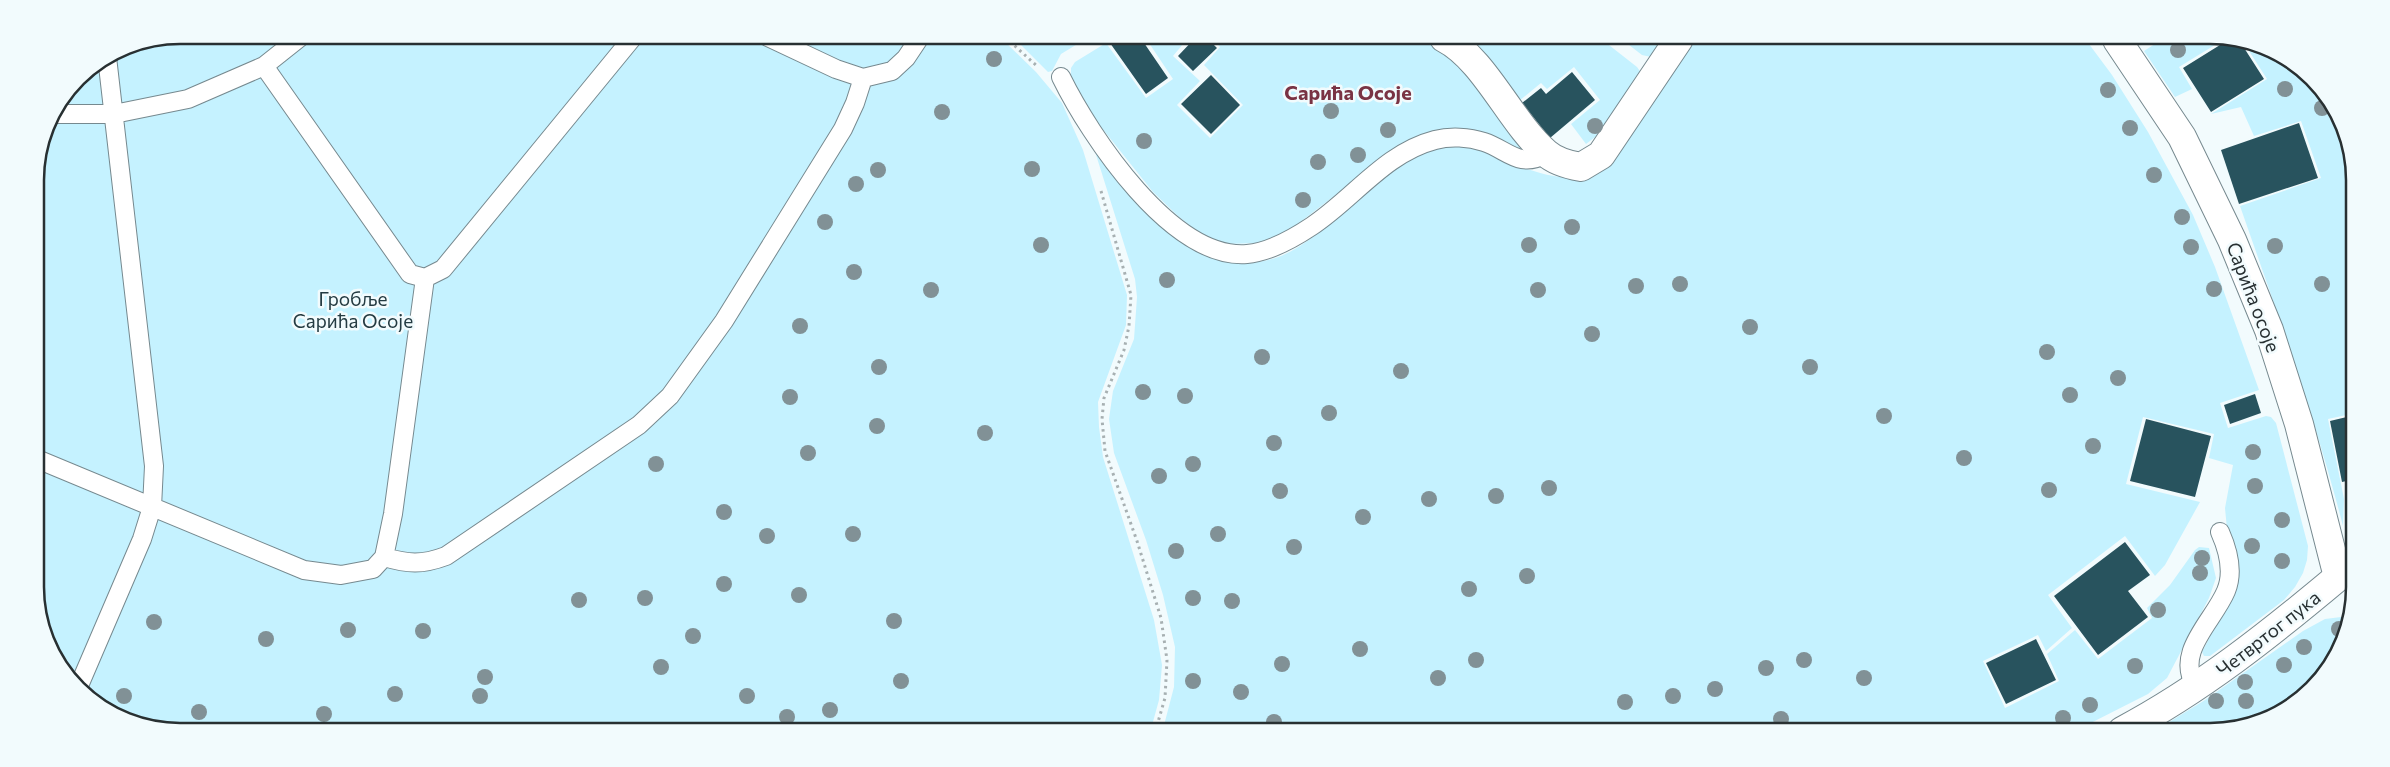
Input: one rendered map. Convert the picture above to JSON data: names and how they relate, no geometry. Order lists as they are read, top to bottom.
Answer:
{
  "streets": {
    "street": ["Сарића осоје", "Четвртог пука"]
  },
  "crossings": [
    ["Сарића осоје", "Четвртог пука"]
  ],
  "districts": ["Сарића Осоје"],
  "parks": ["Гробље Сарића Осоје"]
}
